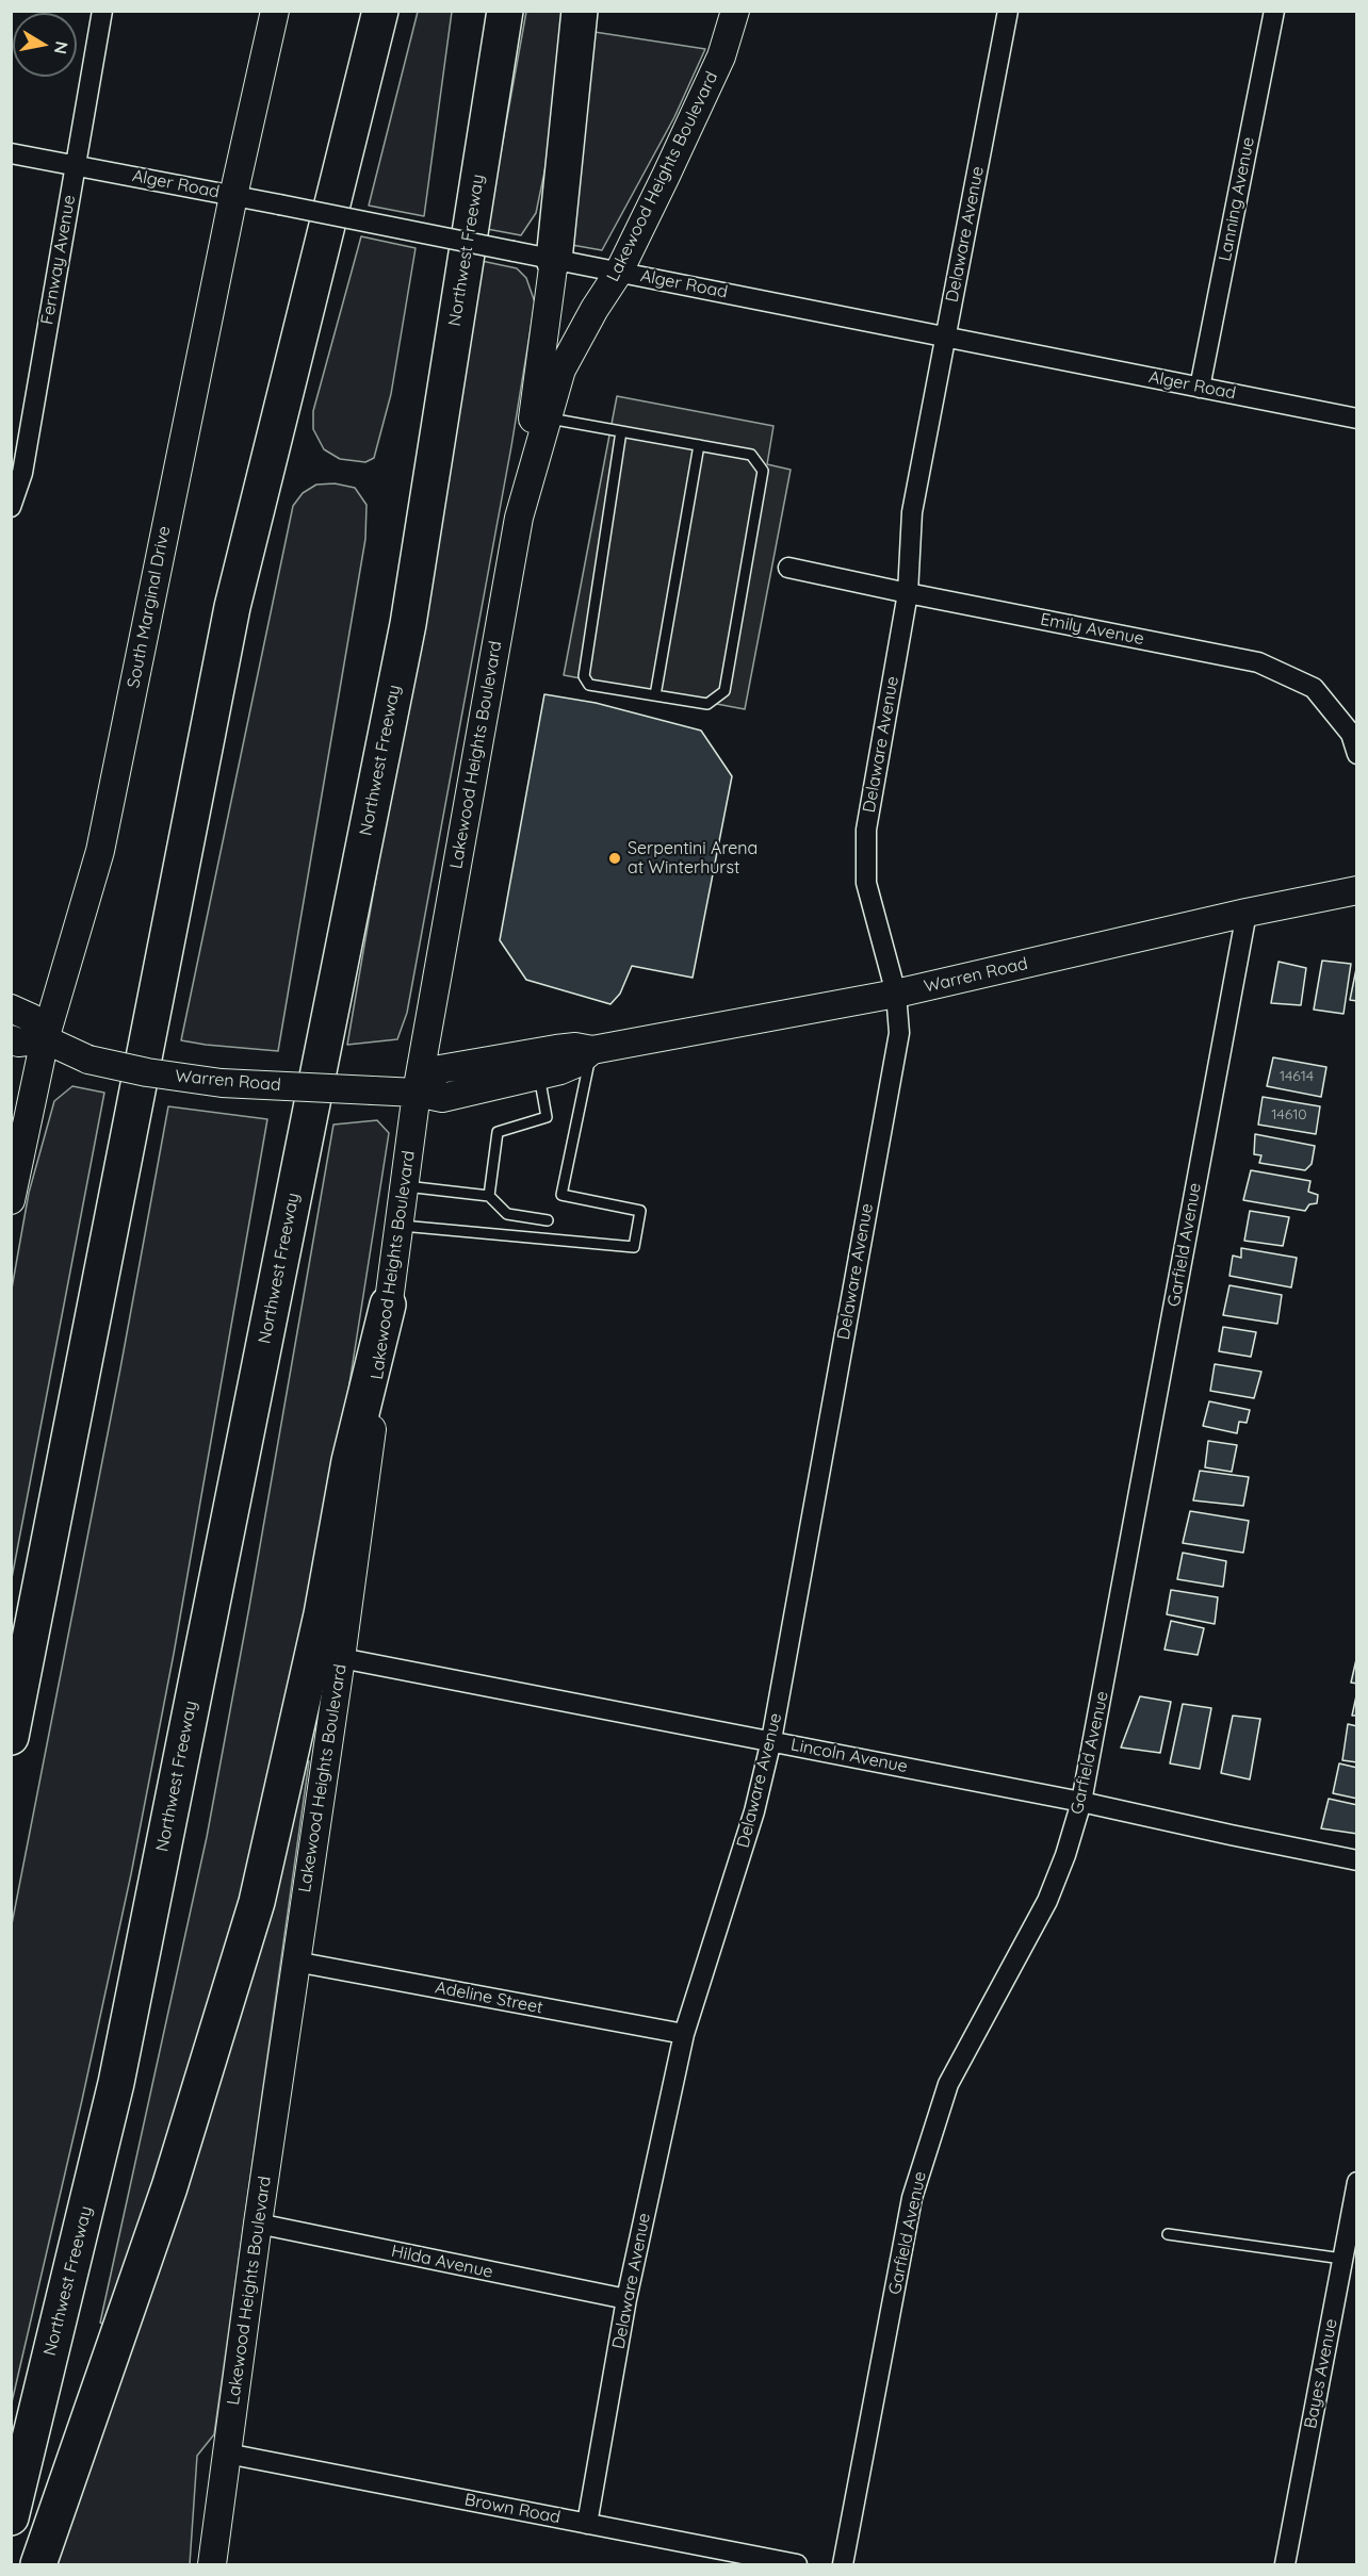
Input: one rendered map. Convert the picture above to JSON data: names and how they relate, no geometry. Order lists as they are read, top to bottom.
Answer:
{
  "streets": {
    "highway": ["Northwest Freeway"],
    "main road": ["Lakewood Heights Boulevard", "South Marginal Drive", "Warren Road"],
    "street": [
      "Alger Road",
      "Lanning Avenue",
      "Delaware Avenue",
      "Fernway Avenue",
      "Emily Avenue",
      "Garfield Avenue",
      "Lincoln Avenue",
      "Adeline Street",
      "Hilda Avenue",
      "Bayes Avenue",
      "Brown Road"
    ]
  },
  "crossings": [
    ["Lakewood Heights Boulevard", "Alger Road"],
    ["Lakewood Heights Boulevard", "Warren Road"],
    ["Lakewood Heights Boulevard", "Lincoln Avenue"],
    ["Lakewood Heights Boulevard", "Adeline Street"],
    ["Lakewood Heights Boulevard", "Hilda Avenue"],
    ["Lakewood Heights Boulevard", "Brown Road"],
    ["Alger Road", "Lanning Avenue"],
    ["Alger Road", "Delaware Avenue"],
    ["Alger Road", "Fernway Avenue"],
    ["Alger Road", "South Marginal Drive"],
    ["Delaware Avenue", "Emily Avenue"],
    ["Delaware Avenue", "Warren Road"],
    ["Delaware Avenue", "Lincoln Avenue"],
    ["Delaware Avenue", "Adeline Street"],
    ["Delaware Avenue", "Hilda Avenue"],
    ["Delaware Avenue", "Brown Road"],
    ["South Marginal Drive", "Warren Road"],
    ["Warren Road", "Garfield Avenue"],
    ["Garfield Avenue", "Lincoln Avenue"]
  ],
  "places": ["Serpentini Arena at Winterhurst"],
  "house_numbers": ["14614", "14610"],
  "north": "right"
}
